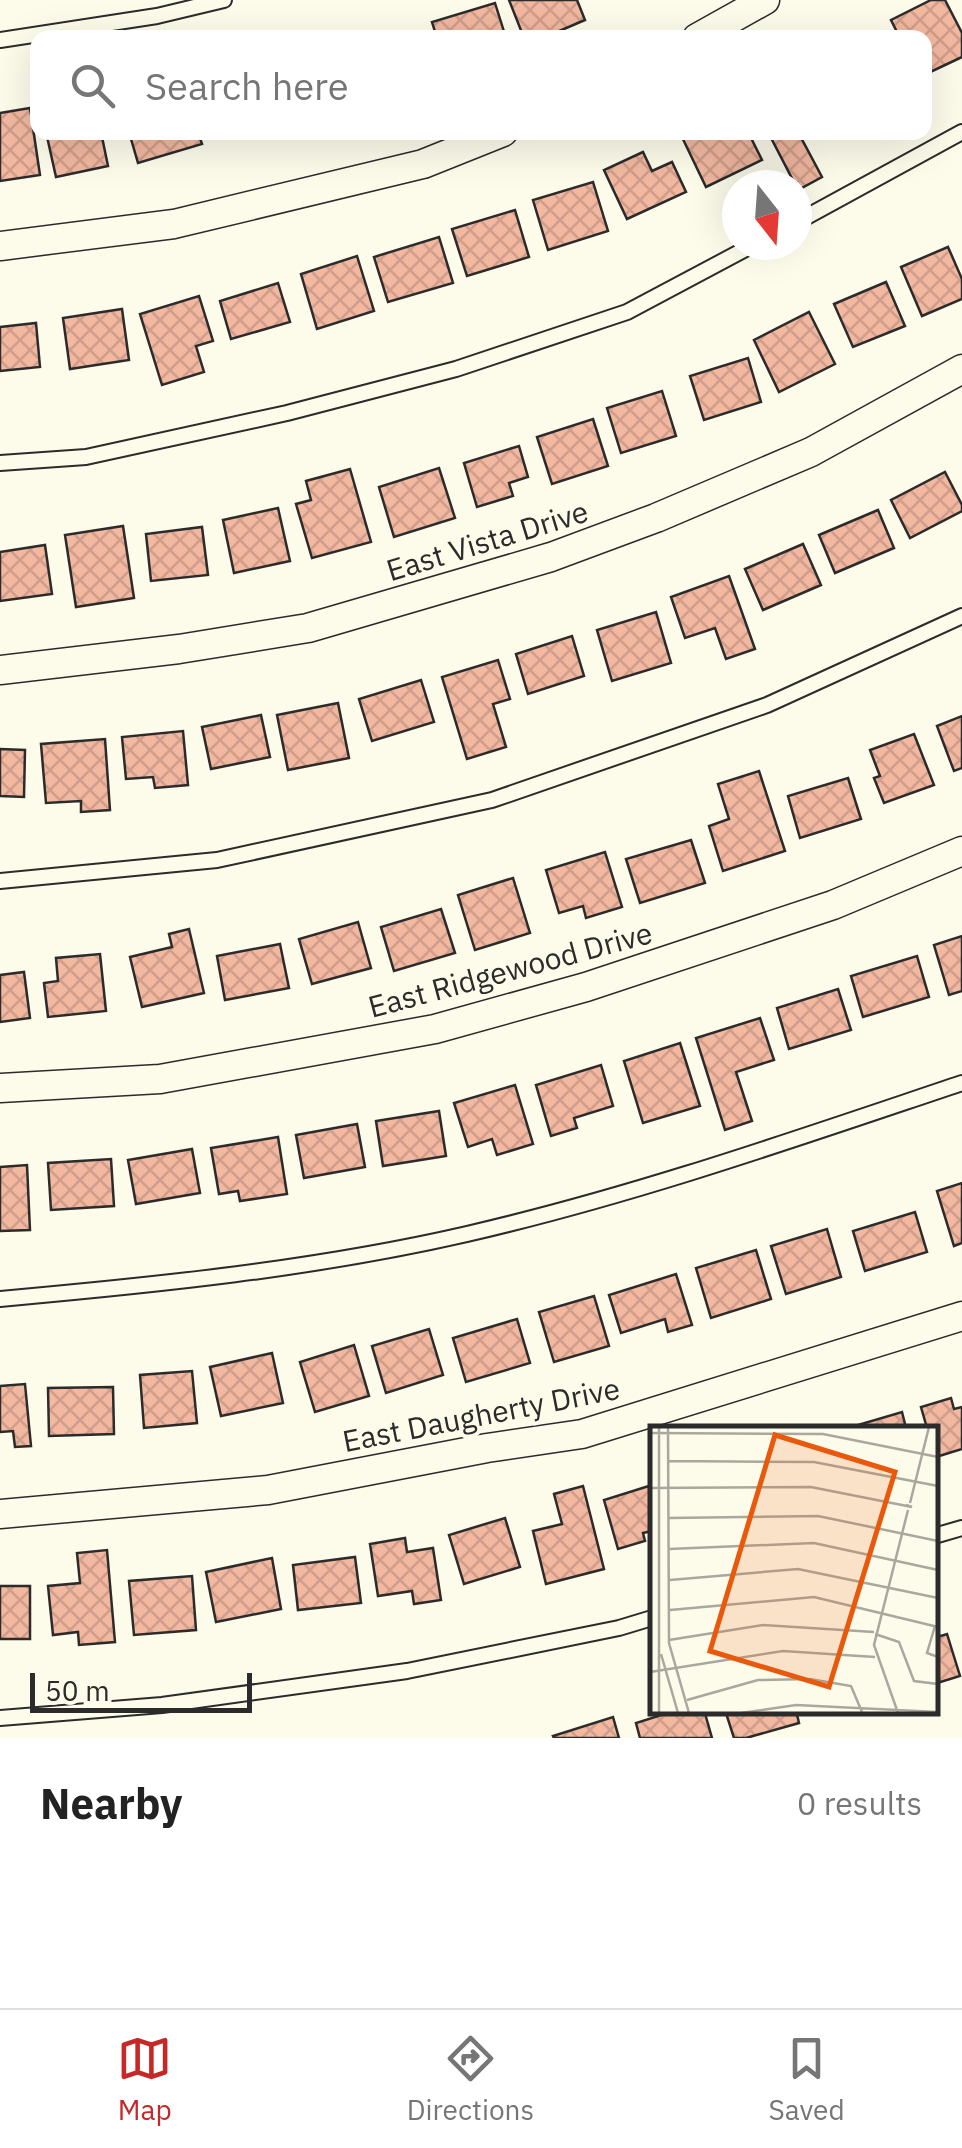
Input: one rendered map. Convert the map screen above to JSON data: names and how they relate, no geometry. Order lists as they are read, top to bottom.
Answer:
{
  "streets": {
    "street": ["East Vista Drive", "East Ridgewood Drive", "East Daugherty Drive"]
  },
  "scale_bar": "50 m",
  "north": "bottom",
  "page": {
    "search": "Search here",
    "scale": "50 m",
    "heading": ["Nearby", "0 results"],
    "nav": ["Map", "Directions", "Saved"]
  }
}
